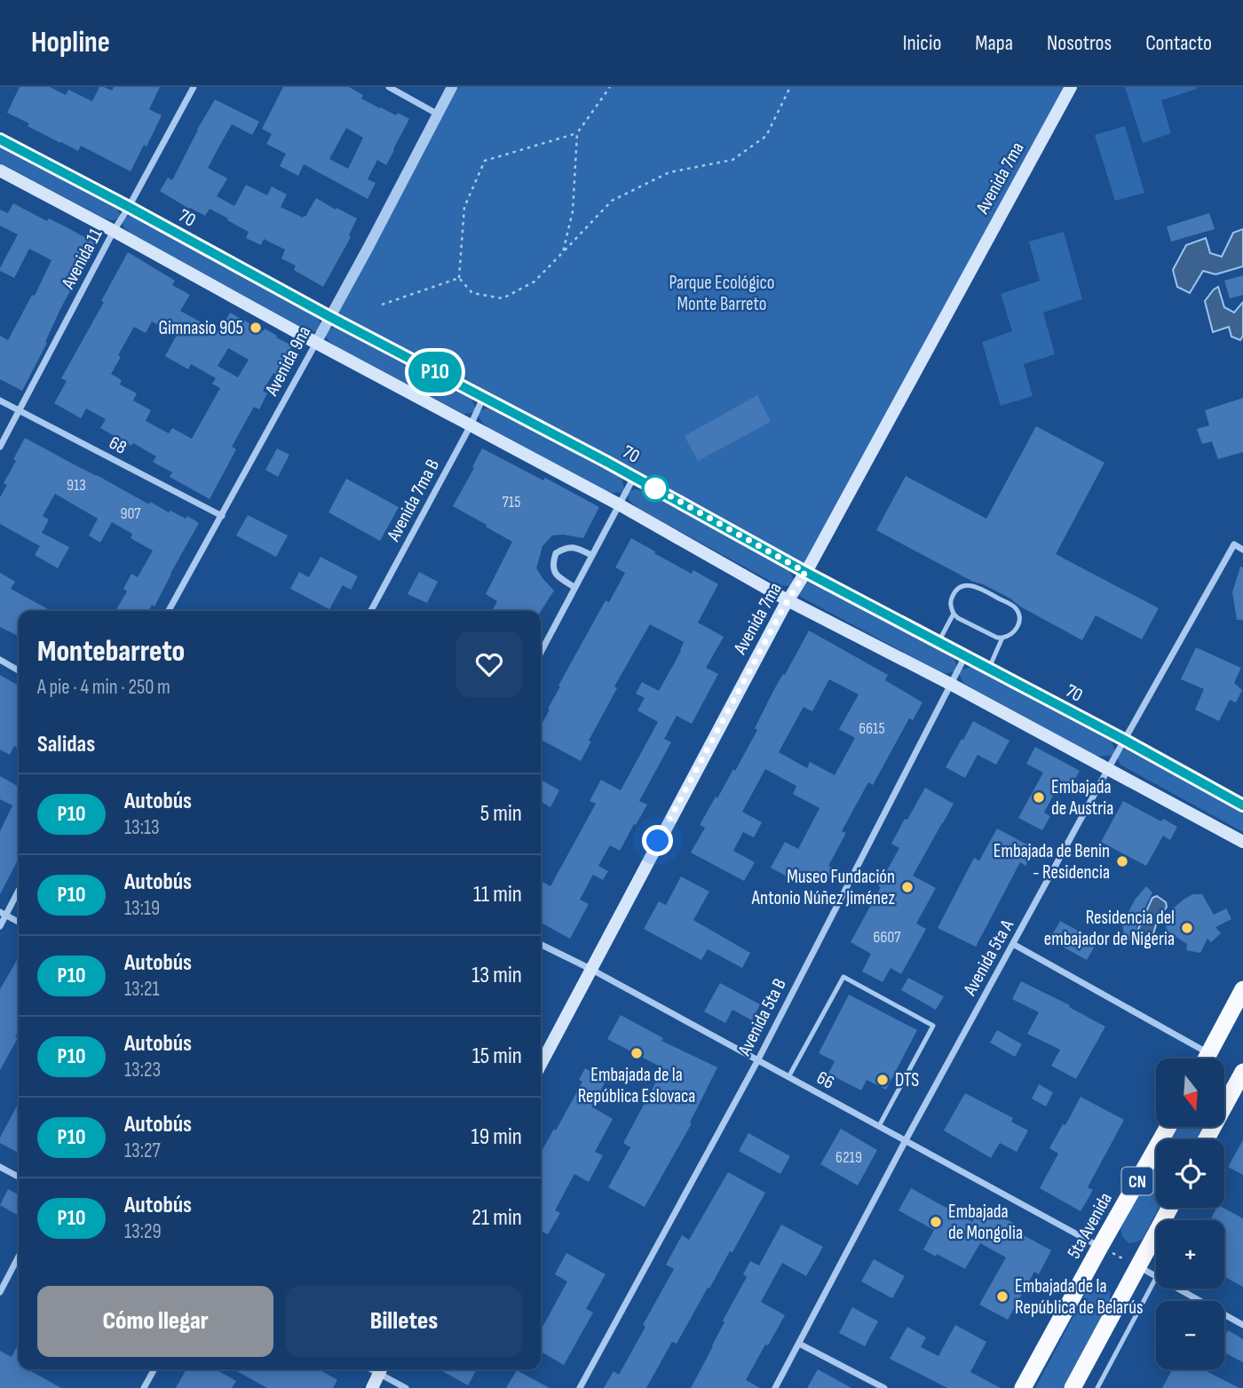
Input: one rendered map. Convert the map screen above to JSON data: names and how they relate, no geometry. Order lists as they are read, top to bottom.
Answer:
{
  "streets": {
    "highway": ["CN", "5ta Avenida"],
    "main road": ["Avenida 7ma", "70"],
    "street": [
      "Avenida 11",
      "Avenida 9na",
      "68",
      "Avenida 7ma B",
      "Avenida 5ta A",
      "Avenida 5ta B",
      "66"
    ]
  },
  "crossings": [
    ["Avenida 7ma", "70"],
    ["Avenida 7ma", "66"],
    ["70", "Avenida 11"],
    ["70", "Avenida 9na"],
    ["70", "Avenida 7ma B"],
    ["70", "Avenida 5ta A"],
    ["70", "Avenida 5ta B"],
    ["Avenida 11", "68"],
    ["Avenida 9na", "68"],
    ["Avenida 5ta A", "66"],
    ["Avenida 5ta B", "66"],
    ["66", "5ta Avenida"]
  ],
  "parks": ["Parque Ecológico Monte Barreto"],
  "places": [
    "Gimnasio 905",
    "Embajada de Austria",
    "Embajada de Benin - Residencia",
    "Museo Fundación Antonio Núñez Jiménez",
    "Residencia del embajador de Nigeria",
    "Embajada de la República Eslovaca",
    "DTS",
    "Embajada de Mongolia",
    "Embajada de la República de Belarús"
  ],
  "lines": ["bus line P10"],
  "house_numbers": [
    "913",
    "715",
    "907",
    "6615",
    "6607",
    "6219"
  ],
  "north": "bottom",
  "page": {
    "header": "Hopline",
    "nav": [
      "Inicio",
      "Mapa",
      "Nosotros",
      "Contacto"
    ],
    "on_map": "P10",
    "heading": [
      ["Montebarreto", "A pie · 4 min · 250 m"],
      "Salidas"
    ],
    "list": [
      {
        "mark": "P10",
        "name": "Autobús",
        "note": "13:13",
        "value": "5 min"
      },
      {
        "mark": "P10",
        "name": "Autobús",
        "note": "13:19",
        "value": "11 min"
      },
      {
        "mark": "P10",
        "name": "Autobús",
        "note": "13:21",
        "value": "13 min"
      },
      {
        "mark": "P10",
        "name": "Autobús",
        "note": "13:23",
        "value": "15 min"
      },
      {
        "mark": "P10",
        "name": "Autobús",
        "note": "13:27",
        "value": "19 min"
      },
      {
        "mark": "P10",
        "name": "Autobús",
        "note": "13:29",
        "value": "21 min"
      }
    ],
    "map_buttons": ["+", "−"],
    "buttons": ["Cómo llegar", "Billetes"]
  }
}
